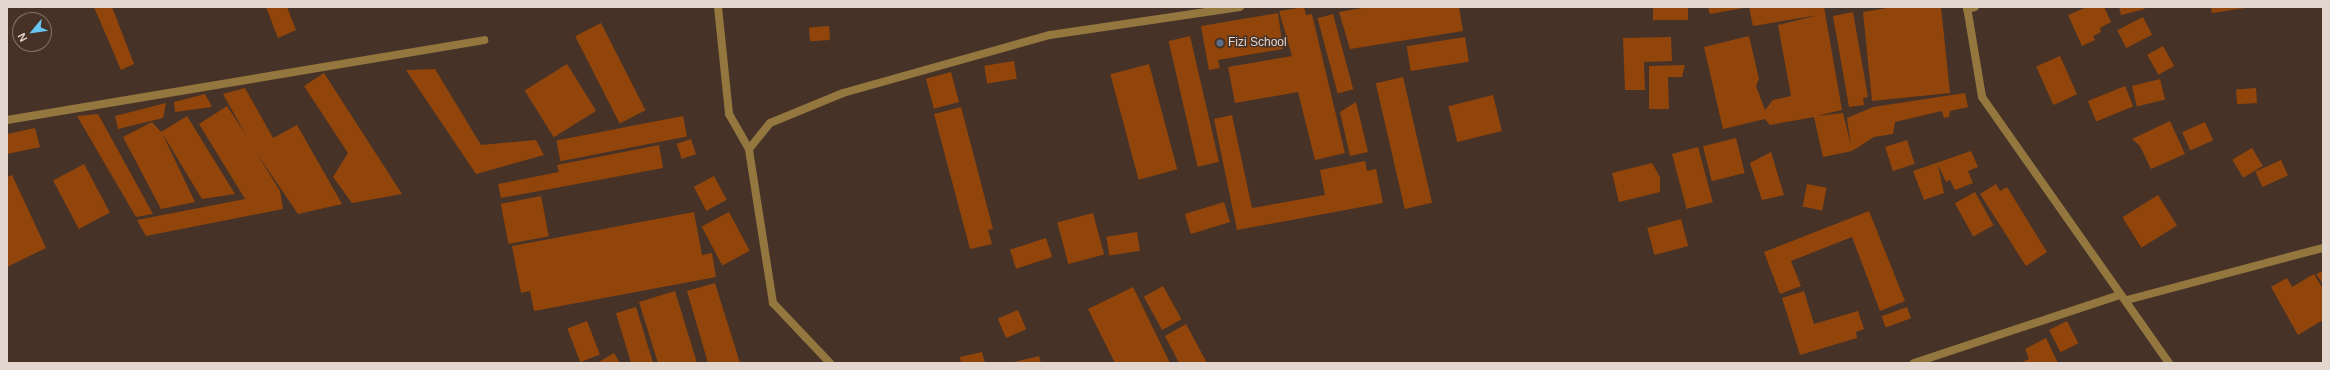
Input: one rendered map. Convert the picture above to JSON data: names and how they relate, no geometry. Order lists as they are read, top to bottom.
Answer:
{
  "places": ["Fizi School"],
  "north": "bottom left"
}
